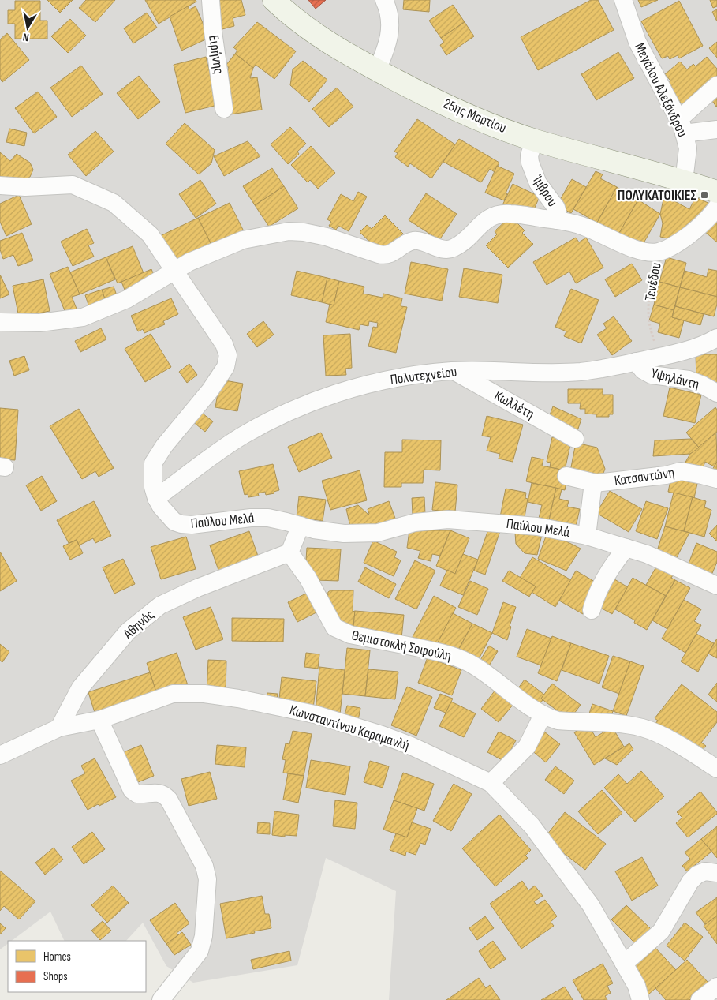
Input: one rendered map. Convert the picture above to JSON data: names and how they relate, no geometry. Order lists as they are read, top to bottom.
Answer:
{
  "streets": {
    "main road": ["25ης Μαρτίου"],
    "street": [
      "Ειρήνης",
      "Μεγάλου Αλεξάνδρου",
      "Ίμβρου",
      "Πολυτεχνείου",
      "Υψηλάντη",
      "Κωλλέτη",
      "Κατσαντώνη",
      "Παύλου Μελά",
      "Αθηνάς",
      "Θεμιστοκλή Σοφούλη",
      "Κωνσταντίνου Καραμανλή"
    ],
    "path": ["Τενέδου"]
  },
  "crossings": [
    ["Μεγάλου Αλεξάνδρου", "25ης Μαρτίου"],
    ["25ης Μαρτίου", "Ίμβρου"],
    ["Τενέδου", "Πολυτεχνείου"],
    ["Πολυτεχνείου", "Υψηλάντη"],
    ["Πολυτεχνείου", "Κωλλέτη"],
    ["Πολυτεχνείου", "Παύλου Μελά"],
    ["Κατσαντώνη", "Παύλου Μελά"],
    ["Αθηνάς", "Θεμιστοκλή Σοφούλη"],
    ["Αθηνάς", "Κωνσταντίνου Καραμανλή"]
  ],
  "places": {
    "transit": ["ΠΟΛΥΚΑΤΟΙΚΙΕΣ"]
  },
  "legend": ["Homes", "Shops"],
  "north": "bottom"
}
